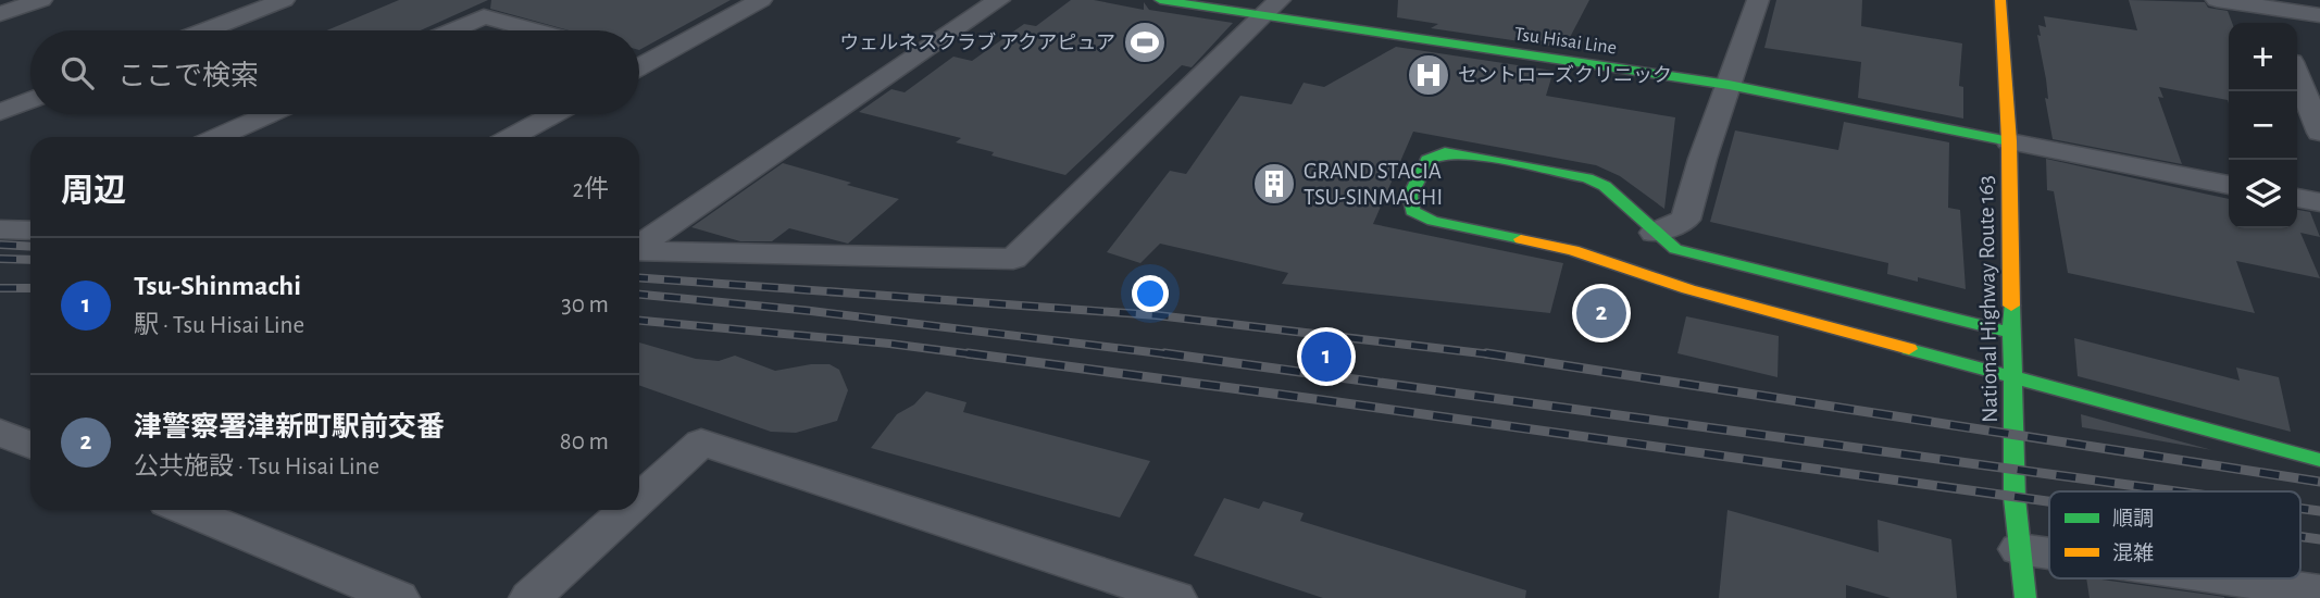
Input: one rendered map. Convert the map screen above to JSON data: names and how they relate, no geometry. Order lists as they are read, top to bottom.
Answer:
{
  "streets": {
    "main road": ["Tsu Hisai Line", "National Highway Route 163"]
  },
  "crossings": [
    ["Tsu Hisai Line", "National Highway Route 163"]
  ],
  "places": {
    "sports": ["ウェルネスクラブ アクアピュア"],
    "hospital": ["セントローズクリニック"],
    "building": ["GRAND STACIA TSU-SINMACHI"]
  },
  "legend": ["順調", "混雑"],
  "page": {
    "map_buttons": ["+", "−"],
    "search": "ここで検索",
    "heading": ["周辺", "2件"],
    "list": [
      {
        "mark": "1",
        "name": "Tsu-Shinmachi",
        "note": "駅 · Tsu Hisai Line",
        "value": "30 m"
      },
      {
        "mark": "2",
        "name": "津警察署津新町駅前交番",
        "note": "公共施設 · Tsu Hisai Line",
        "value": "80 m"
      }
    ],
    "pins": ["2", "1"]
  }
}
